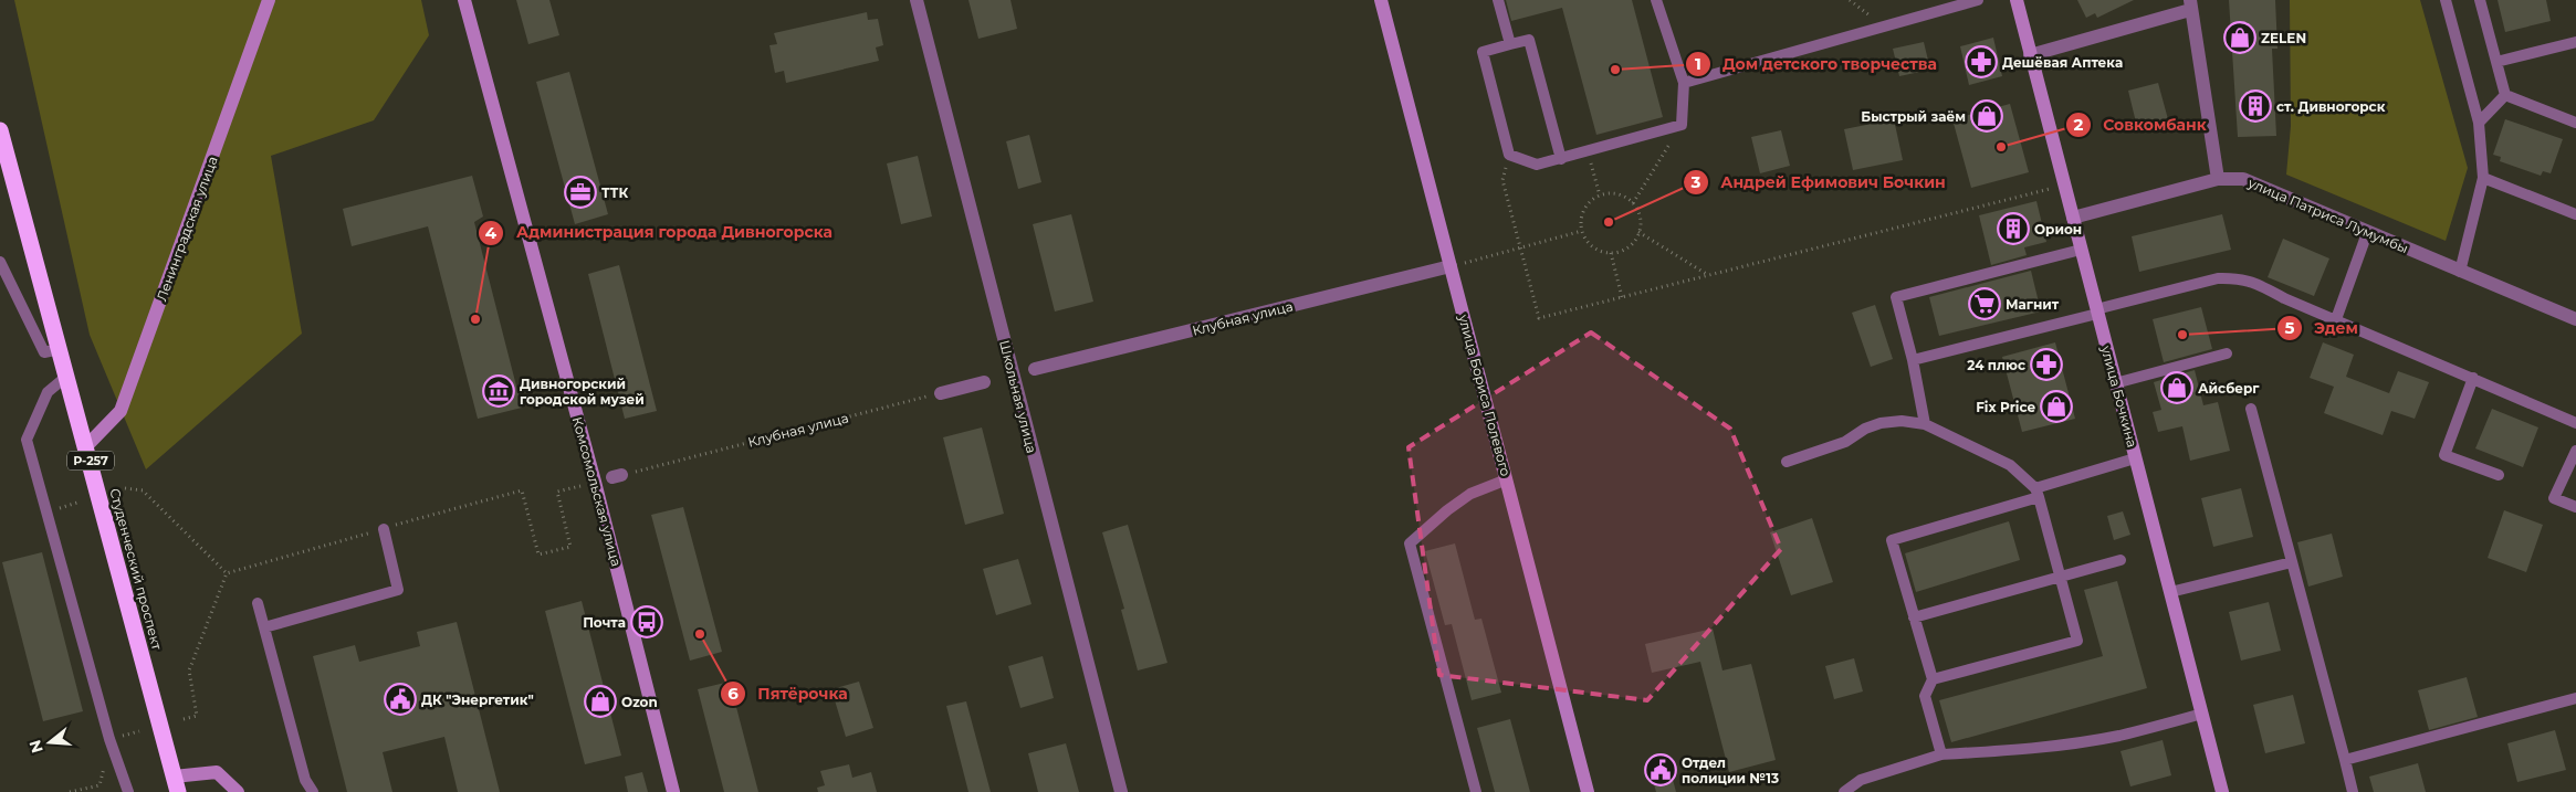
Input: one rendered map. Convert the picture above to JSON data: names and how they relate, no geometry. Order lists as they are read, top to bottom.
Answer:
{
  "streets": {
    "highway": ["Р-257", "Студенческий проспект"],
    "main road": [
      "Ленинградская улица",
      "улица Бориса Полевого",
      "улица Бочкина",
      "Комсомольская улица"
    ],
    "street": ["улица Патриса Лумумбы", "Клубная улица", "Школьная улица"]
  },
  "crossings": [
    ["улица Патриса Лумумбы", "улица Бочкина"],
    ["Ленинградская улица", "Студенческий проспект"],
    ["Клубная улица", "улица Бориса Полевого"]
  ],
  "places": {
    "shop": [
      "ZELEN",
      "Быстрый заём",
      "Айсберг",
      "Fix Price",
      "Ozon"
    ],
    "pharmacy": ["Дешёвая Аптека", "24 плюс"],
    "other": [
      "Дом детского творчества",
      "Совкомбанк",
      "Андрей Ефимович Бочкин",
      "Администрация города Дивногорска",
      "Эдем",
      "Пятёрочка"
    ],
    "building": ["ст. Дивногорск", "Орион"],
    "office": ["ТТК"],
    "supermarket": ["Магнит"],
    "museum": ["Дивногорский городской музей"],
    "bus stop": ["Почта"],
    "public building": ["ДК \"Энергетик\"", "Отдел полиции №13"]
  },
  "north": "left"
}
